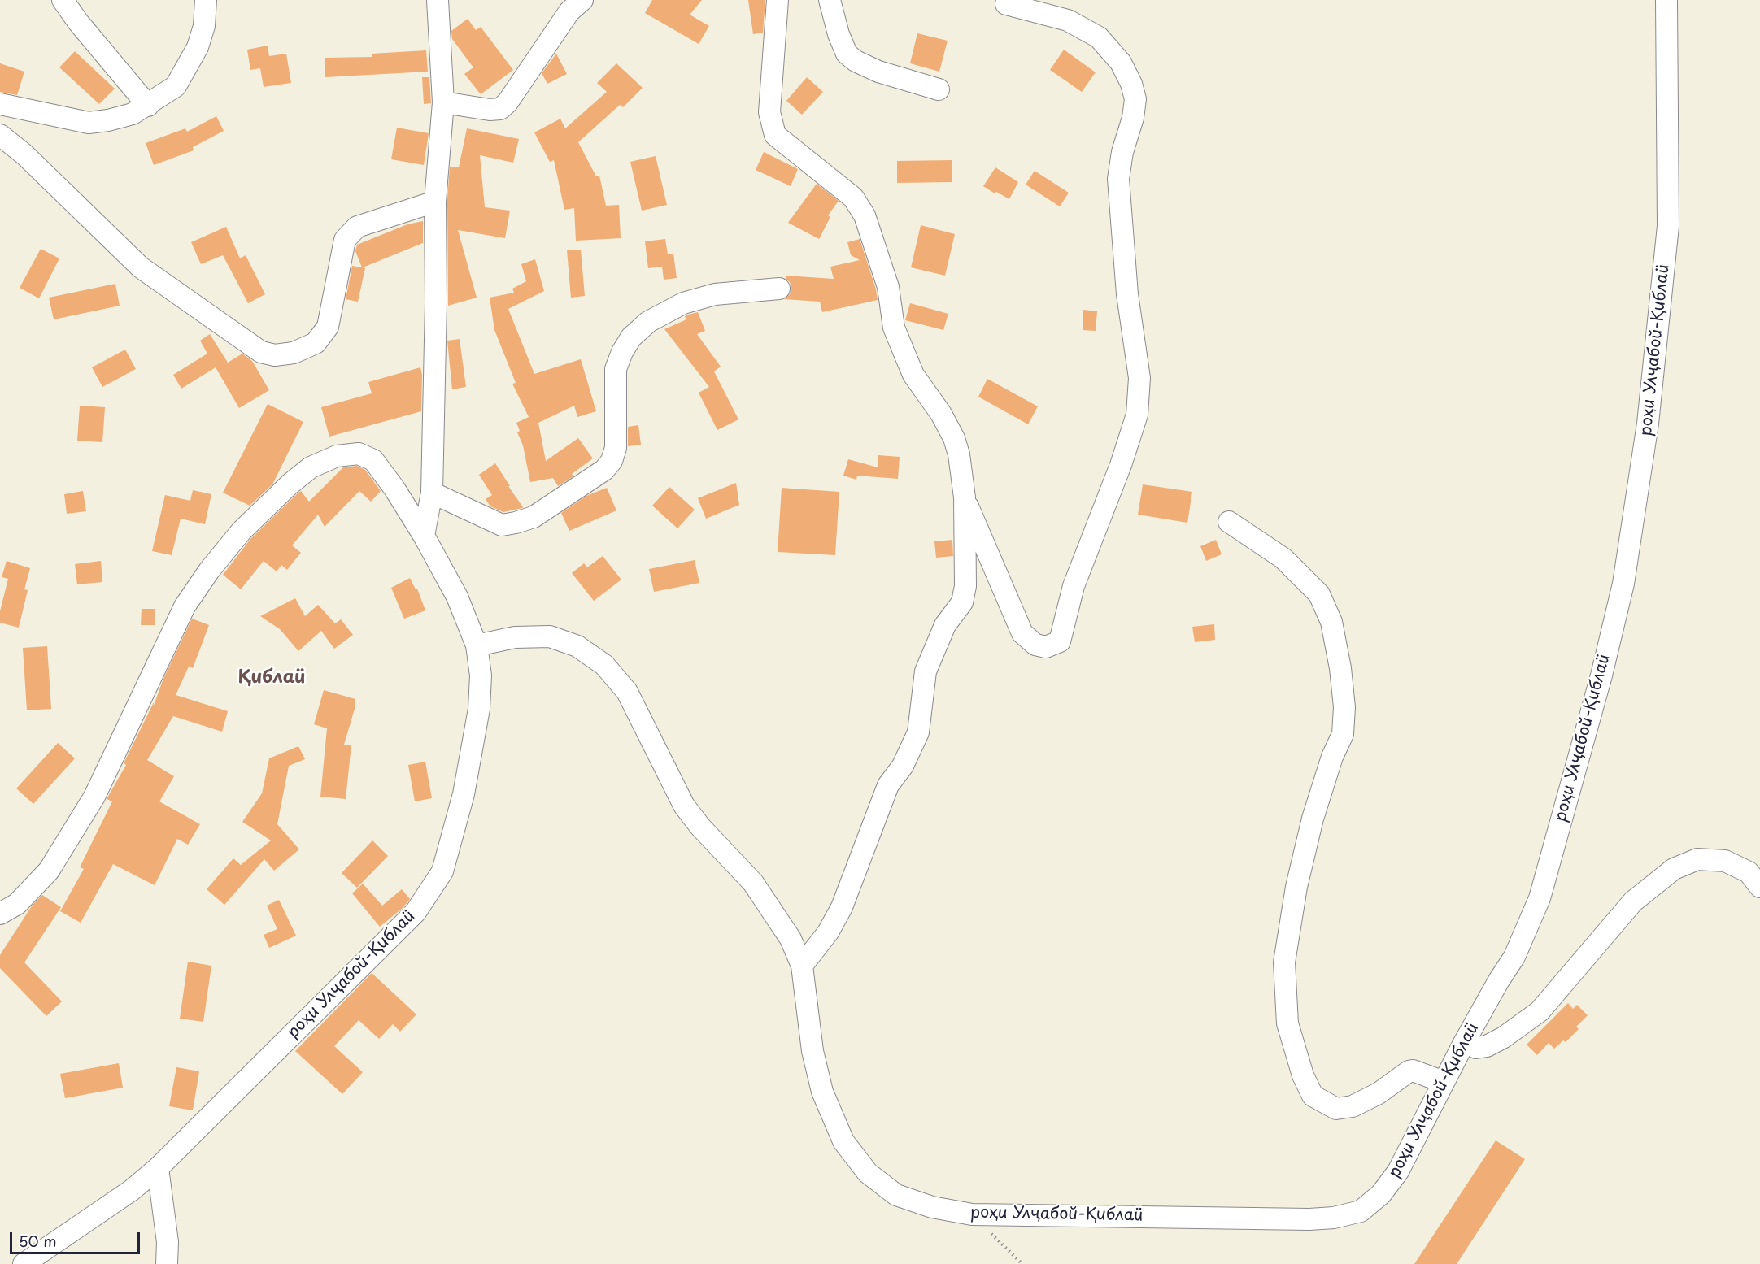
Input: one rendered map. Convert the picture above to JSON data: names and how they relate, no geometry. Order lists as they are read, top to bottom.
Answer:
{
  "streets": {
    "street": ["роҳи Улҷабой-Қиблаӣ"]
  },
  "districts": ["Қиблаӣ"],
  "scale_bar": "50 m"
}
